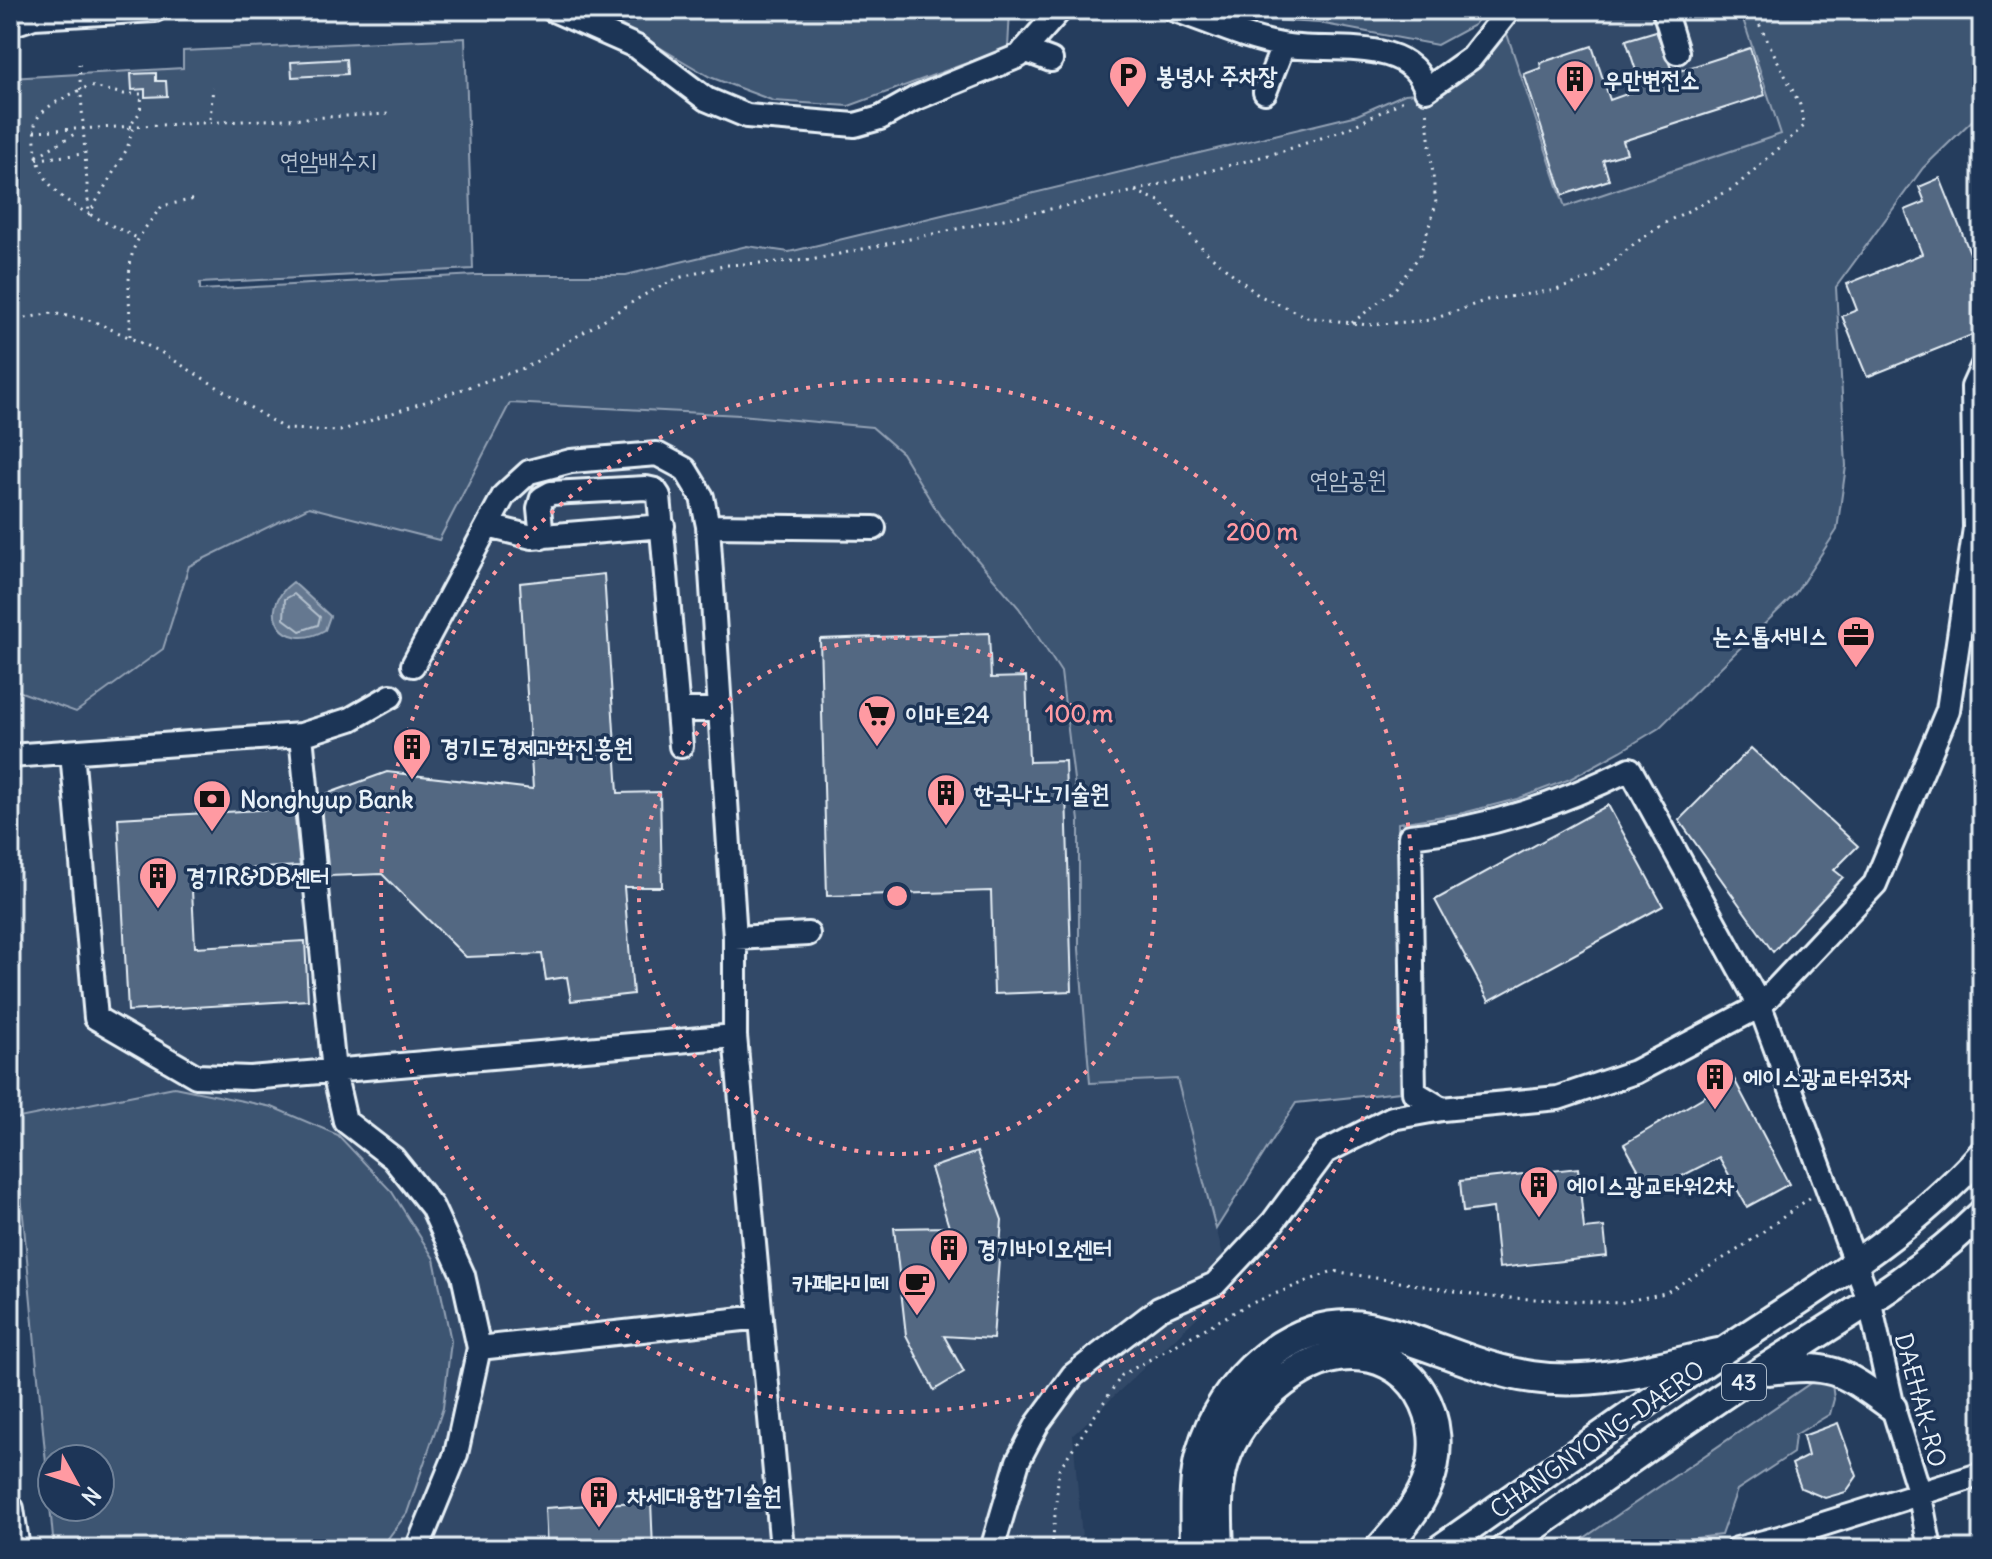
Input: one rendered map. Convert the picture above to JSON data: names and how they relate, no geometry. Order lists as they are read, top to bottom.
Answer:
{
  "streets": {
    "main road": ["43", "CHANGNYONG-DAERO"],
    "street": ["DAEHAK-RO"]
  },
  "crossings": [
    ["DAEHAK-RO", "CHANGNYONG-DAERO"]
  ],
  "parks": ["연암배수지", "연암공원"],
  "places": {
    "parking": ["봉녕사 주차장"],
    "building": [
      "우만변전소",
      "경기도경제과학진흥원",
      "한국나노기술원",
      "경기R&DB센터",
      "에이스광교타워3차",
      "에이스광교타워2차",
      "경기바이오센터",
      "차세대융합기술원"
    ],
    "office": ["논스톱서비스"],
    "supermarket": ["이마트24"],
    "bank": ["Nonghyup Bank"],
    "cafe": ["카페라미떼"]
  },
  "north": "bottom right",
  "rings": ["200 m", "100 m"]
}
